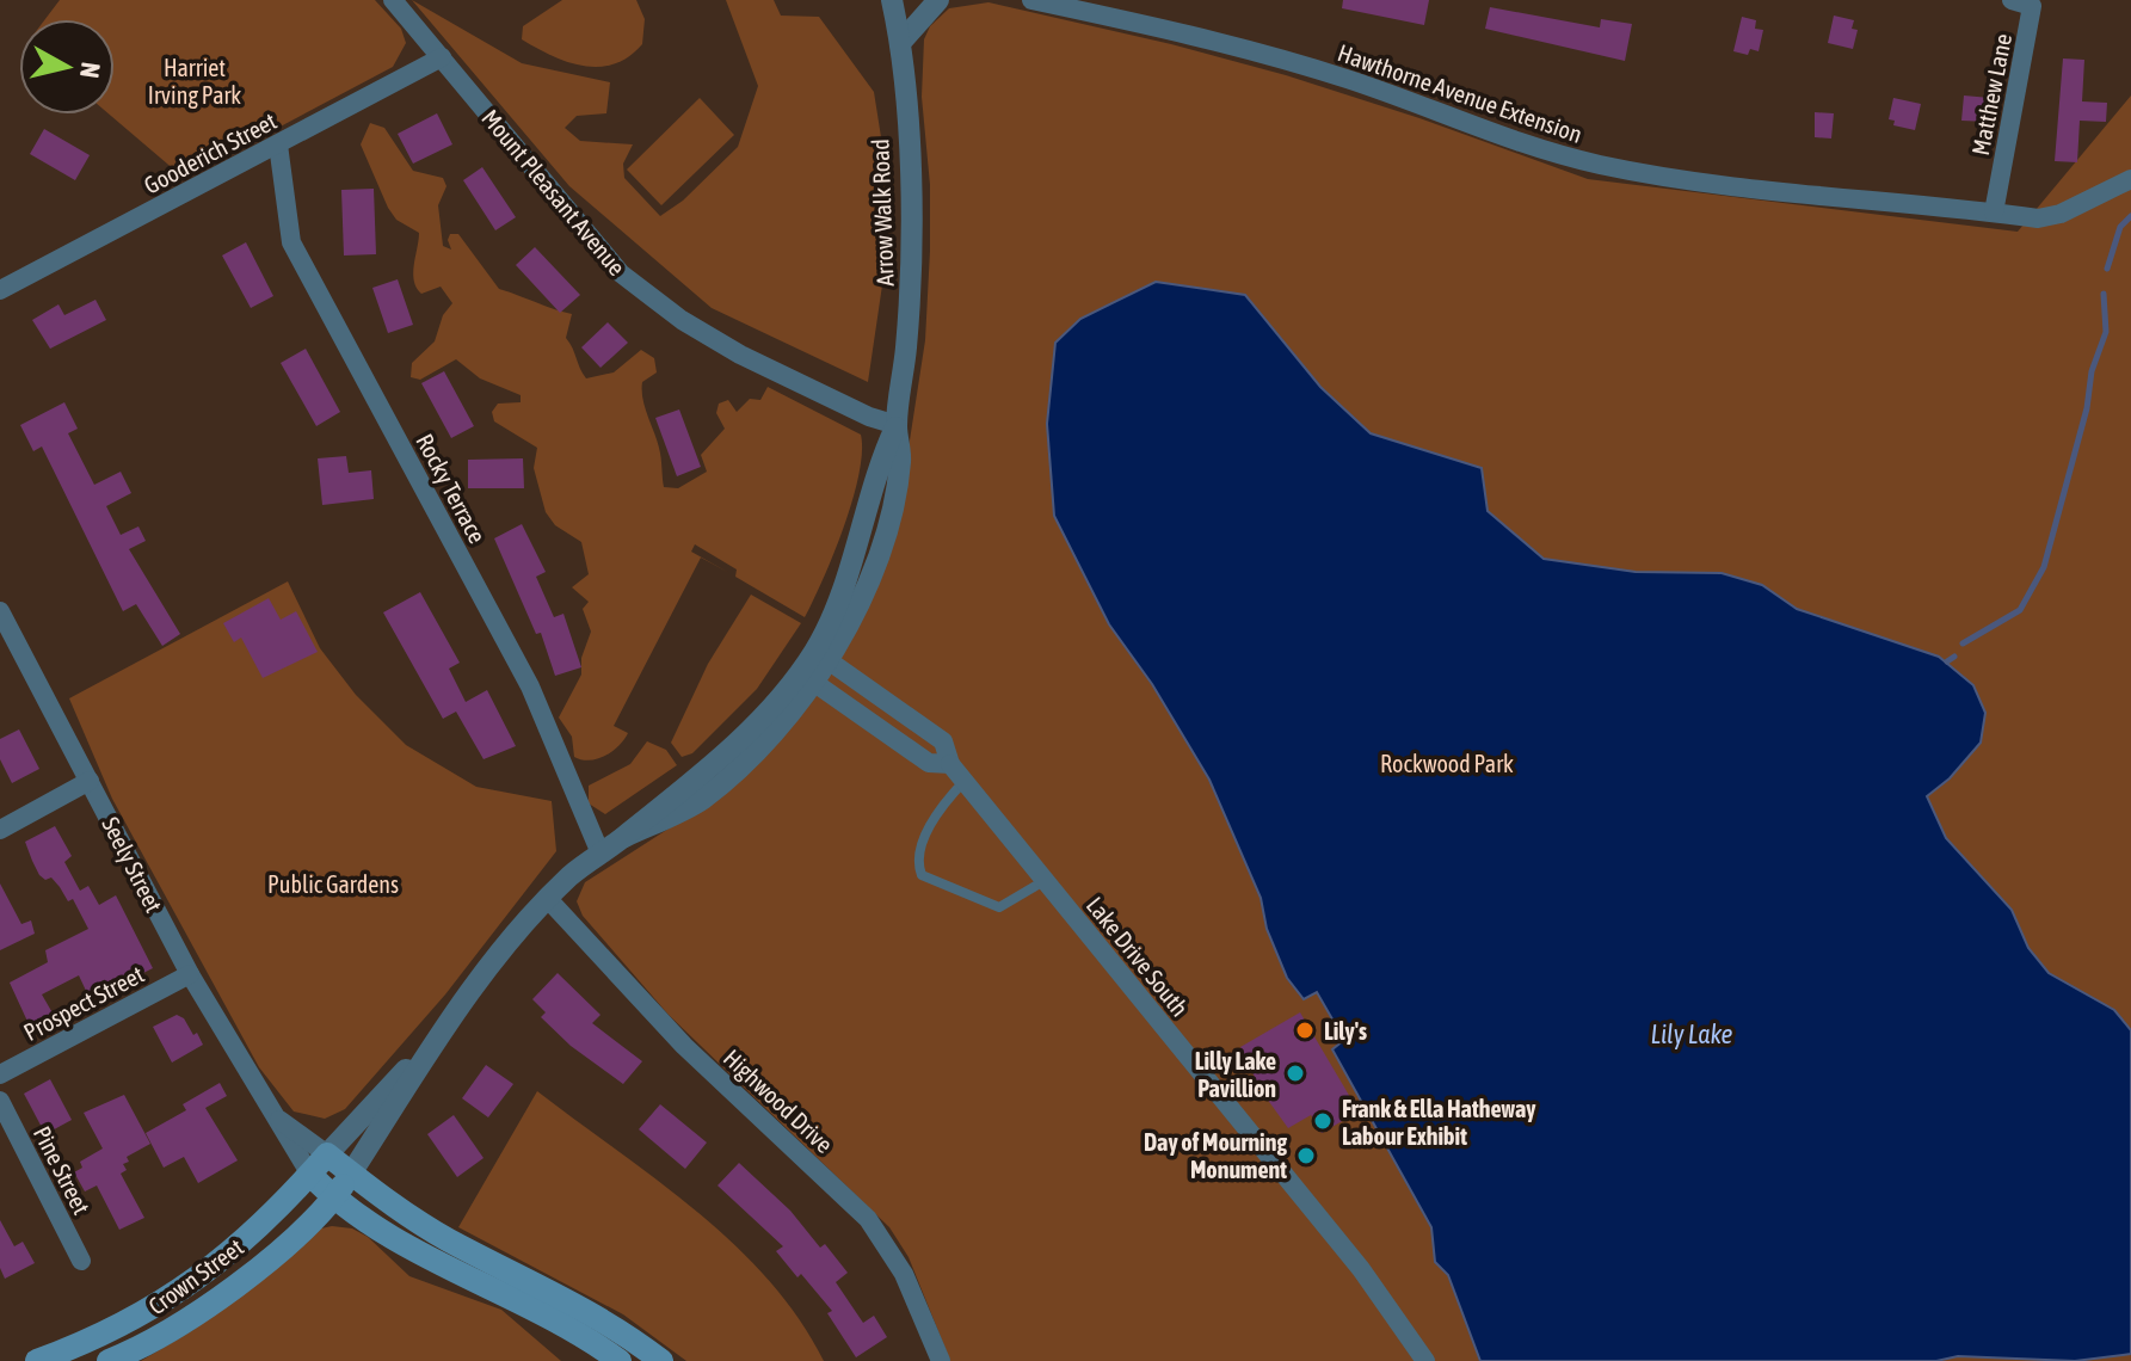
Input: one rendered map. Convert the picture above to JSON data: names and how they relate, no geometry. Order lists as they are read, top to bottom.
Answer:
{
  "streets": {
    "main road": ["Seely Street", "Crown Street"],
    "street": [
      "Hawthorne Avenue Extension",
      "Matthew Lane",
      "Gooderich Street",
      "Mount Pleasant Avenue",
      "Arrow Walk Road",
      "Rocky Terrace",
      "Lake Drive South",
      "Prospect Street",
      "Highwood Drive",
      "Pine Street"
    ]
  },
  "crossings": [
    ["Hawthorne Avenue Extension", "Matthew Lane"],
    ["Gooderich Street", "Mount Pleasant Avenue"],
    ["Gooderich Street", "Rocky Terrace"],
    ["Mount Pleasant Avenue", "Arrow Walk Road"],
    ["Seely Street", "Prospect Street"],
    ["Seely Street", "Crown Street"]
  ],
  "water": ["Lily Lake"],
  "parks": ["Harriet Irving Park", "Rockwood Park", "Public Gardens"],
  "places": [
    "Lily's",
    "Lilly Lake Pavillion",
    "Frank & Ella Hatheway Labour Exhibit",
    "Day of Mourning Monument"
  ],
  "north": "right"
}
